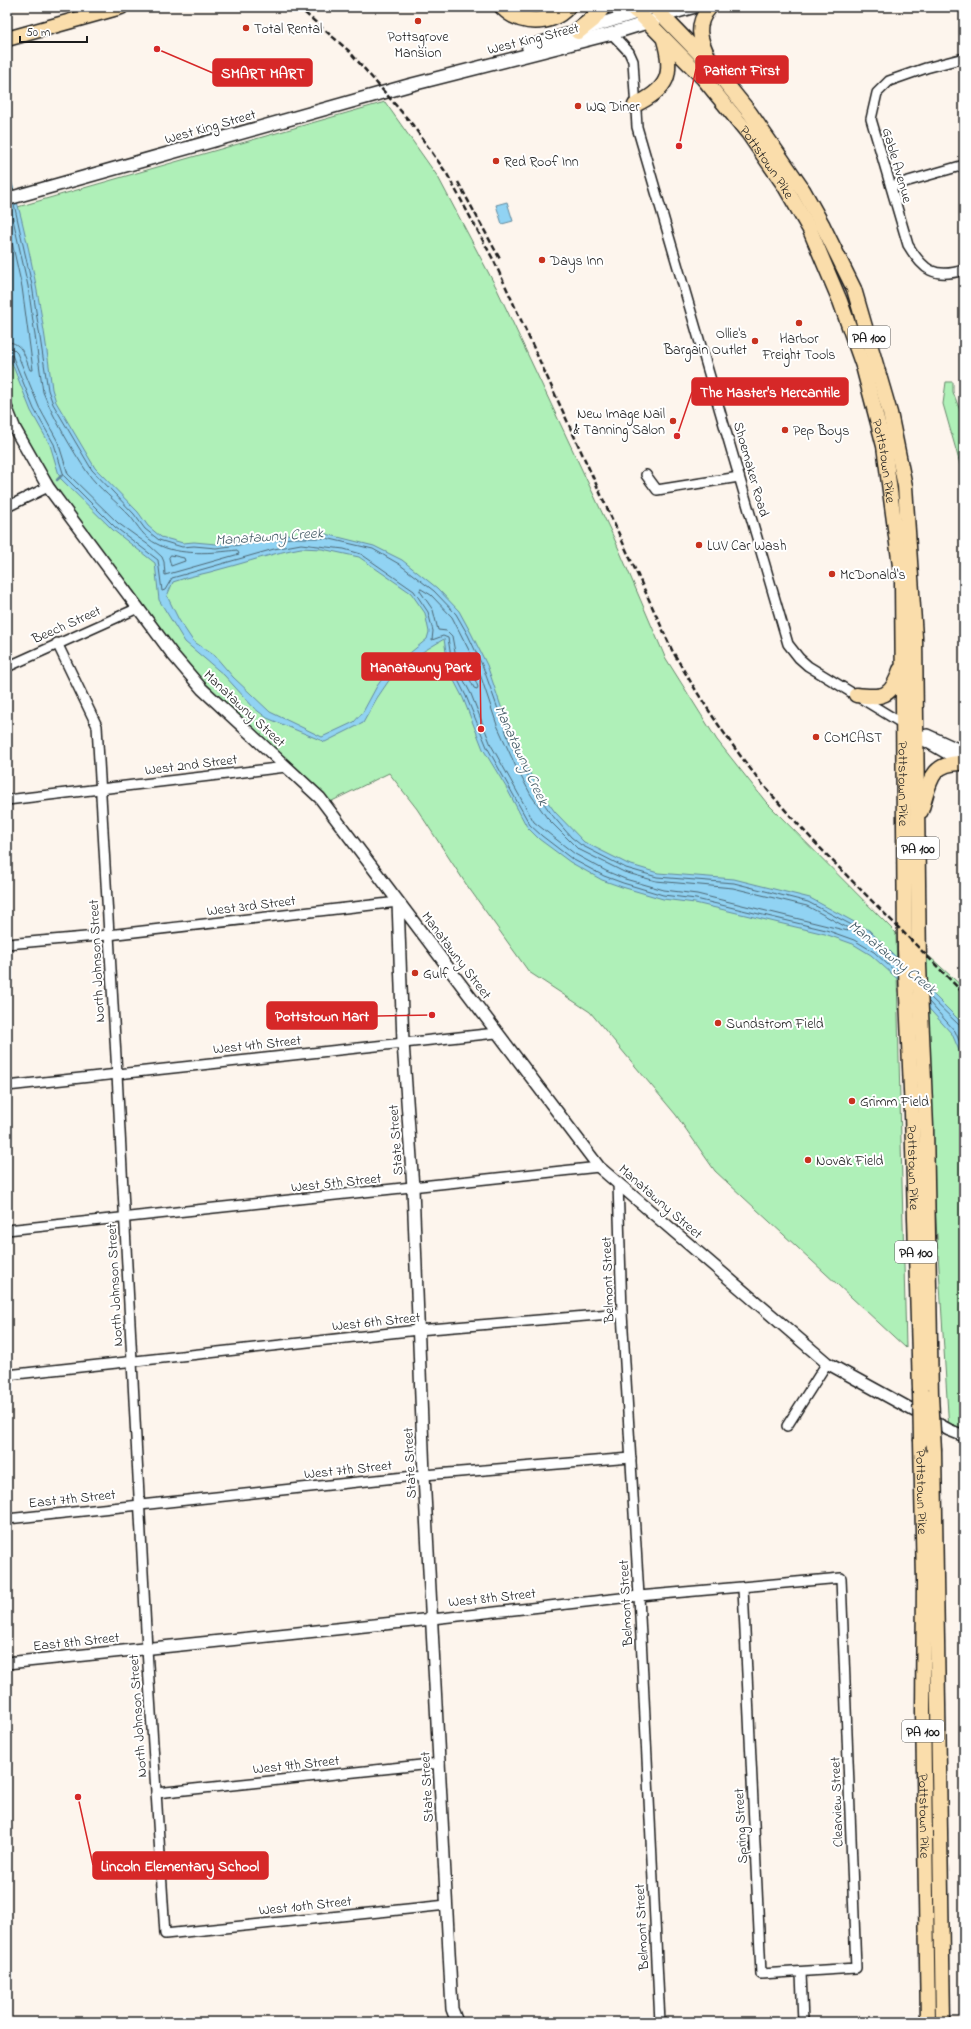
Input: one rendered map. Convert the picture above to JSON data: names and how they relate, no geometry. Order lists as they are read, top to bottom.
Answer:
{
  "streets": {
    "main road": ["West King Street", "Pottstown Pike", "PA 100"],
    "street": [
      "Gable Avenue",
      "Shoemaker Road",
      "Beech Street",
      "Manatawny Street",
      "West 2nd Street",
      "West 3rd Street",
      "North Johnson Street",
      "West 4th Street",
      "State Street",
      "West 5th Street",
      "Belmont Street",
      "West 6th Street",
      "West 7th Street",
      "East 7th Street",
      "West 8th Street",
      "East 8th Street",
      "West 9th Street",
      "Clearview Street",
      "Spring Street",
      "West 10th Street"
    ]
  },
  "crossings": [
    ["West King Street", "Pottstown Pike"],
    ["West King Street", "Shoemaker Road"],
    ["Pottstown Pike", "Shoemaker Road"],
    ["Beech Street", "Manatawny Street"],
    ["Beech Street", "North Johnson Street"],
    ["Manatawny Street", "West 2nd Street"],
    ["Manatawny Street", "West 3rd Street"],
    ["Manatawny Street", "West 4th Street"],
    ["Manatawny Street", "State Street"],
    ["Manatawny Street", "West 5th Street"],
    ["Manatawny Street", "Belmont Street"],
    ["West 2nd Street", "North Johnson Street"],
    ["West 3rd Street", "North Johnson Street"],
    ["West 3rd Street", "State Street"],
    ["North Johnson Street", "West 4th Street"],
    ["North Johnson Street", "West 5th Street"],
    ["North Johnson Street", "West 6th Street"],
    ["North Johnson Street", "West 7th Street"],
    ["North Johnson Street", "East 7th Street"],
    ["North Johnson Street", "West 8th Street"],
    ["North Johnson Street", "East 8th Street"],
    ["North Johnson Street", "West 9th Street"],
    ["North Johnson Street", "West 10th Street"],
    ["West 4th Street", "State Street"],
    ["State Street", "West 5th Street"],
    ["State Street", "West 6th Street"],
    ["State Street", "West 7th Street"],
    ["State Street", "West 8th Street"],
    ["State Street", "West 9th Street"],
    ["State Street", "West 10th Street"],
    ["Belmont Street", "West 6th Street"],
    ["Belmont Street", "West 7th Street"],
    ["Belmont Street", "West 8th Street"],
    ["West 7th Street", "East 7th Street"],
    ["West 8th Street", "East 8th Street"],
    ["West 8th Street", "Clearview Street"],
    ["West 8th Street", "Spring Street"],
    ["Clearview Street", "Spring Street"]
  ],
  "water": ["Manatawny Creek"],
  "places": [
    "Pottsgrove Mansion",
    "Total Rental",
    "SMART MART",
    "WQ Diner",
    "Patient First",
    "Red Roof Inn",
    "Days Inn",
    "Harbor Freight Tools",
    "Ollie's Bargain Outlet",
    "New Image Nail & Tanning Salon",
    "Pep Boys",
    "The Master's Mercantile",
    "LUV Car Wash",
    "McDonald's",
    "Manatawny Park",
    "COMCAST",
    "Gulf",
    "Pottstown Mart",
    "Sundstrom Field",
    "Grimm Field",
    "Novak Field",
    "Lincoln Elementary School"
  ],
  "scale_bar": "50 m"
}
